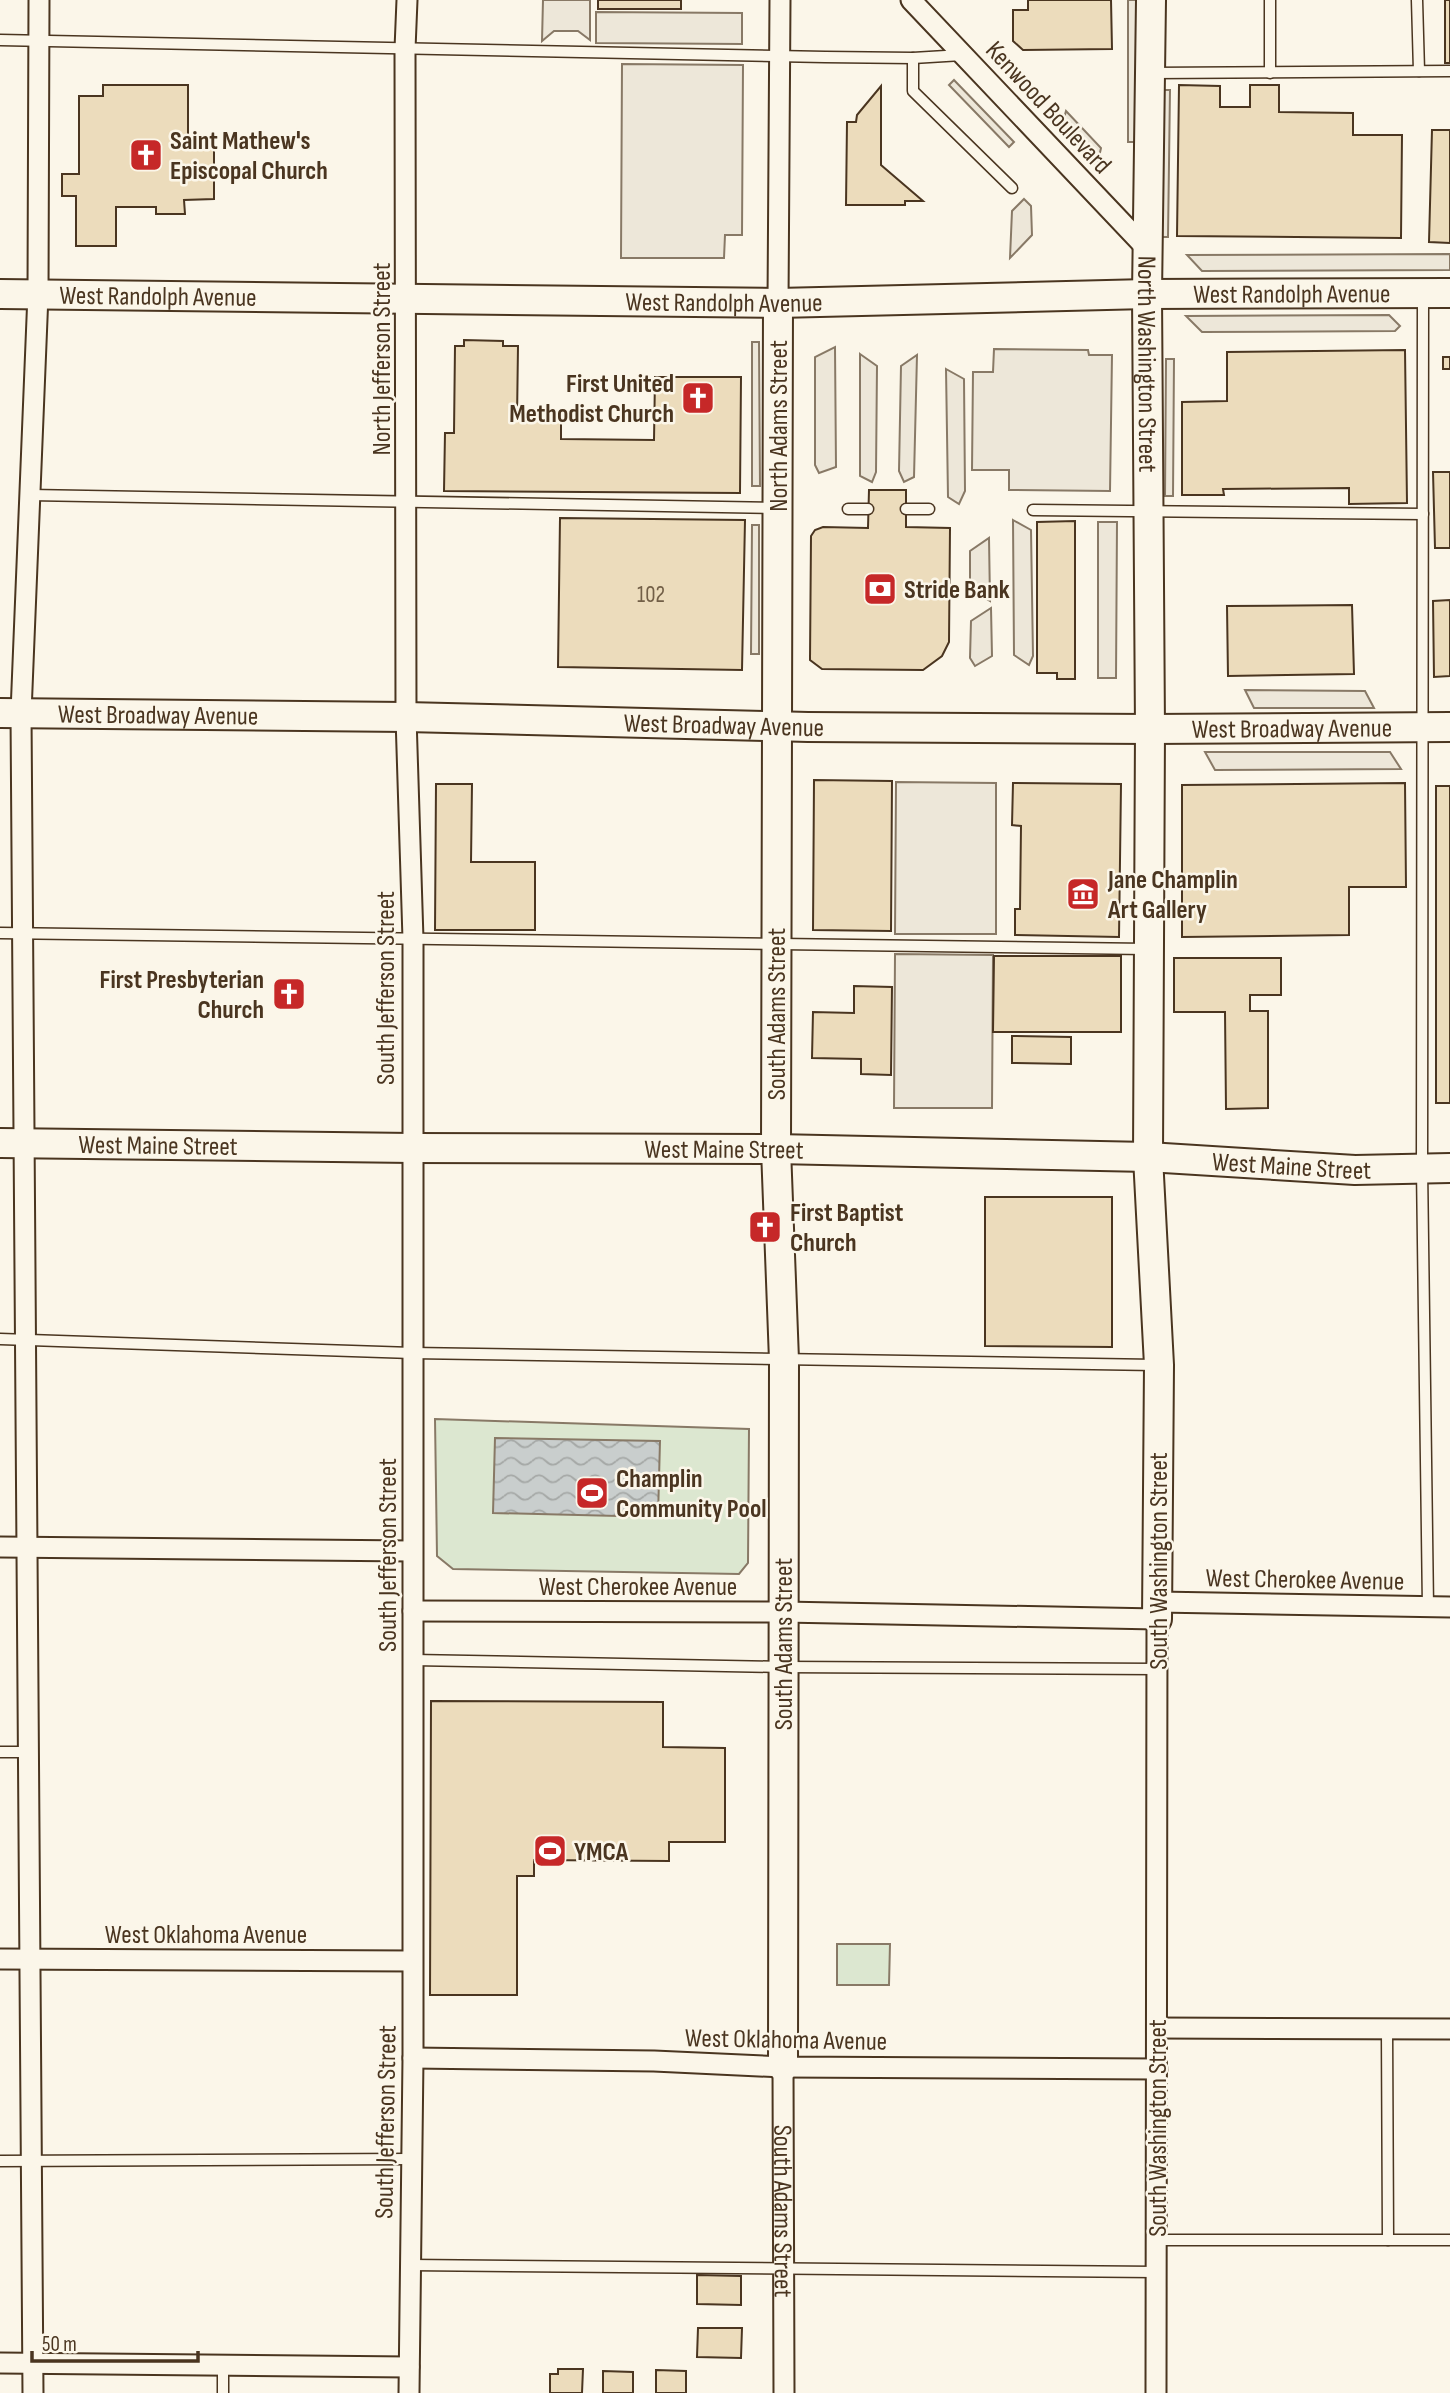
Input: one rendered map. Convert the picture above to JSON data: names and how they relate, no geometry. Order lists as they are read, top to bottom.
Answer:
{
  "streets": {
    "main road": [
      "West Randolph Avenue",
      "North Washington Street",
      "North Adams Street",
      "West Broadway Avenue",
      "South Adams Street",
      "West Maine Street",
      "South Washington Street"
    ],
    "street": [
      "Kenwood Boulevard",
      "North Jefferson Street",
      "South Jefferson Street",
      "West Cherokee Avenue",
      "West Oklahoma Avenue"
    ]
  },
  "crossings": [
    ["Kenwood Boulevard", "North Washington Street"],
    ["West Randolph Avenue", "North Jefferson Street"],
    ["West Randolph Avenue", "North Washington Street"],
    ["West Randolph Avenue", "North Adams Street"],
    ["North Jefferson Street", "West Broadway Avenue"],
    ["North Jefferson Street", "South Jefferson Street"],
    ["North Washington Street", "West Broadway Avenue"],
    ["North Washington Street", "South Washington Street"],
    ["North Adams Street", "West Broadway Avenue"],
    ["North Adams Street", "South Adams Street"],
    ["West Broadway Avenue", "South Jefferson Street"],
    ["West Broadway Avenue", "South Adams Street"],
    ["West Broadway Avenue", "South Washington Street"],
    ["South Jefferson Street", "West Maine Street"],
    ["South Jefferson Street", "West Cherokee Avenue"],
    ["South Jefferson Street", "West Oklahoma Avenue"],
    ["South Adams Street", "West Maine Street"],
    ["South Adams Street", "West Cherokee Avenue"],
    ["South Adams Street", "West Oklahoma Avenue"],
    ["West Maine Street", "South Washington Street"],
    ["South Washington Street", "West Cherokee Avenue"],
    ["South Washington Street", "West Oklahoma Avenue"]
  ],
  "places": {
    "church": [
      "Saint Mathew's Episcopal Church",
      "First United Methodist Church",
      "First Presbyterian Church",
      "First Baptist Church"
    ],
    "bank": ["Stride Bank"],
    "museum": ["Jane Champlin Art Gallery"],
    "sports": ["Champlin Community Pool", "YMCA"]
  },
  "house_numbers": ["102"],
  "scale_bar": "50 m"
}
